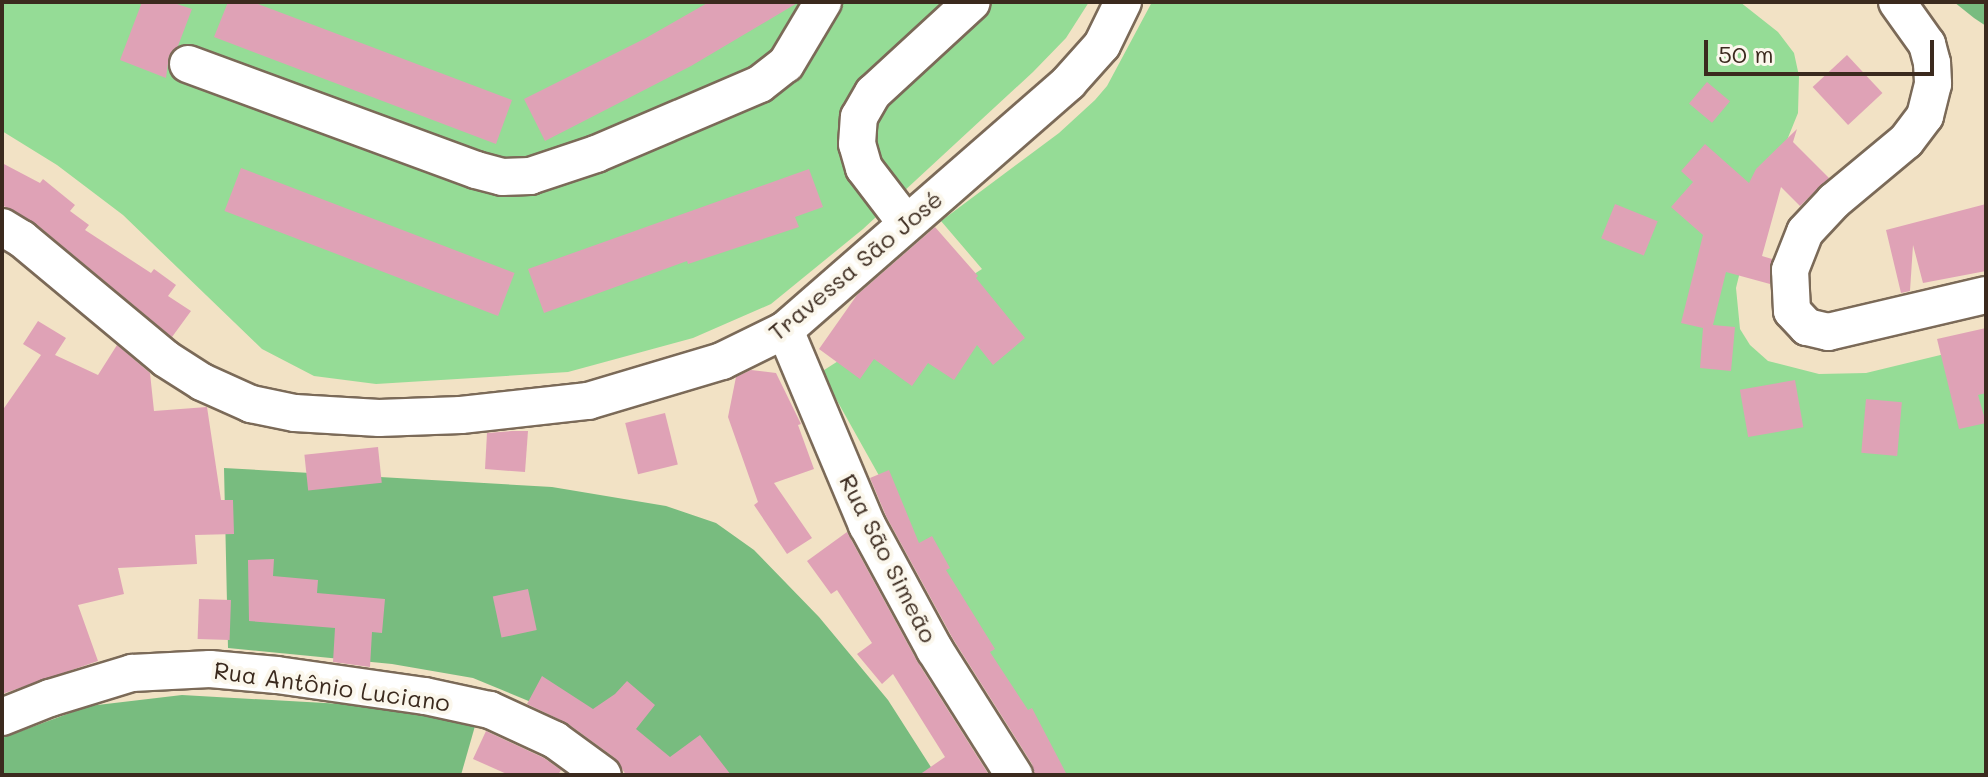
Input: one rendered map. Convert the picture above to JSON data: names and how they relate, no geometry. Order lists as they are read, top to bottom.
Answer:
{
  "streets": {
    "street": ["Travessa São José", "Rua São Simeão", "Rua Antônio Luciano"]
  },
  "crossings": [
    ["Travessa São José", "Rua São Simeão"]
  ],
  "scale_bar": "50 m"
}
